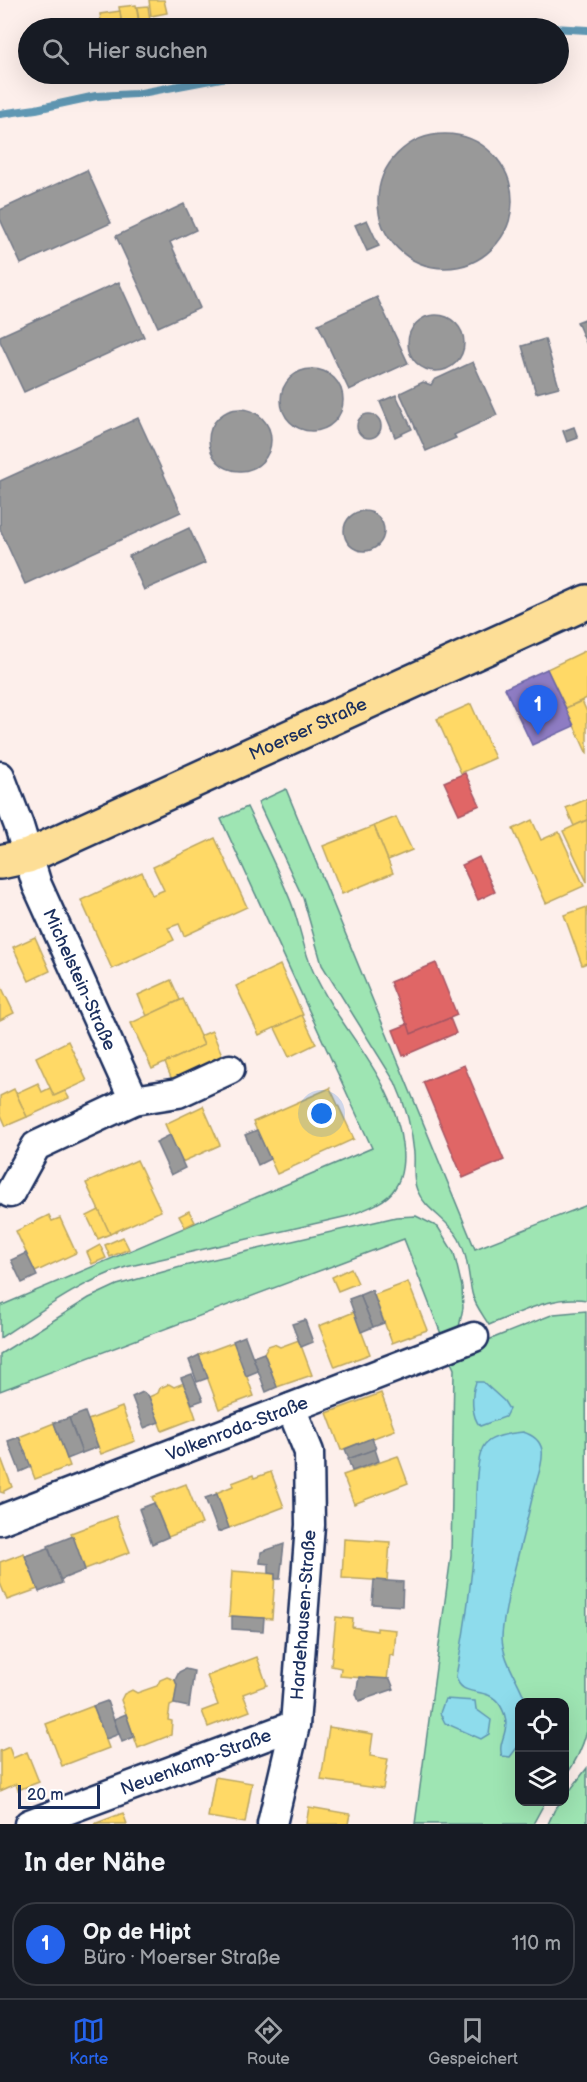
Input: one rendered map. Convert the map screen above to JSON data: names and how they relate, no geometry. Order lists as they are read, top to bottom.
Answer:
{
  "streets": {
    "main road": ["Moerser Straße"],
    "street": [
      "Michelstein-Straße",
      "Volkenroda-Straße",
      "Hardehausen-Straße",
      "Neuenkamp-Straße"
    ]
  },
  "crossings": [
    ["Moerser Straße", "Michelstein-Straße"],
    ["Volkenroda-Straße", "Hardehausen-Straße"],
    ["Hardehausen-Straße", "Neuenkamp-Straße"]
  ],
  "scale_bar": "20 m",
  "page": {
    "search": "Hier suchen",
    "pins": "1",
    "scale": "20 m",
    "heading": "In der Nähe",
    "list": [
      {
        "mark": "1",
        "name": "Op de Hipt",
        "note": "Büro · Moerser Straße",
        "value": "110 m"
      }
    ],
    "nav": ["Karte", "Route", "Gespeichert"]
  }
}
